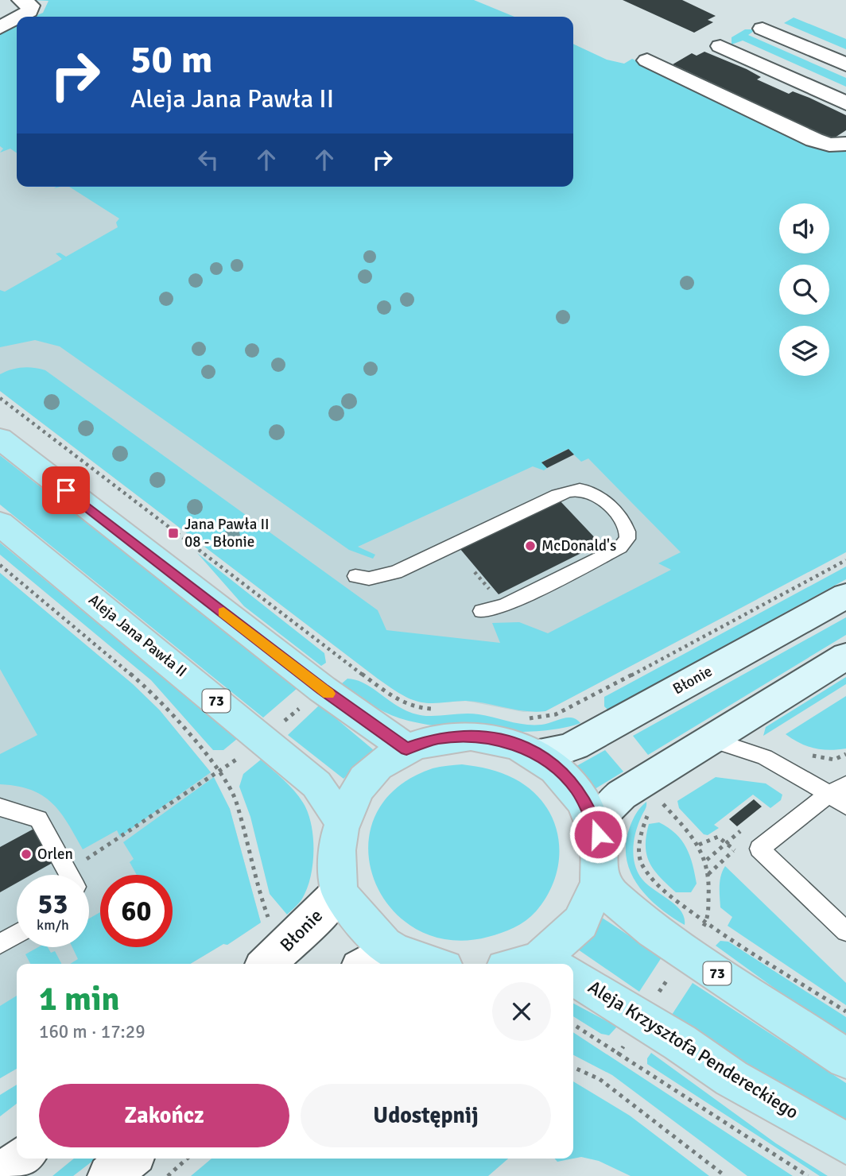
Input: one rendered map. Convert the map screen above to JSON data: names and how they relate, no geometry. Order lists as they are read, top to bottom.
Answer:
{
  "streets": {
    "main road": [
      "Aleja Jana Pawła II",
      "Błonie",
      "73",
      "Aleja Krzysztofa Pendereckiego"
    ]
  },
  "places": {
    "transit": ["Jana Pawła II 08 - Błonie"],
    "other": ["McDonald's", "Orlen"]
  },
  "page": {
    "turn": ["50 m", "Aleja Jana Pawła II"],
    "speed": "53 km/h",
    "limit": "60",
    "heading": ["1 min", "160 m · 17:29"],
    "buttons": ["Zakończ", "Udostępnij"]
  }
}
